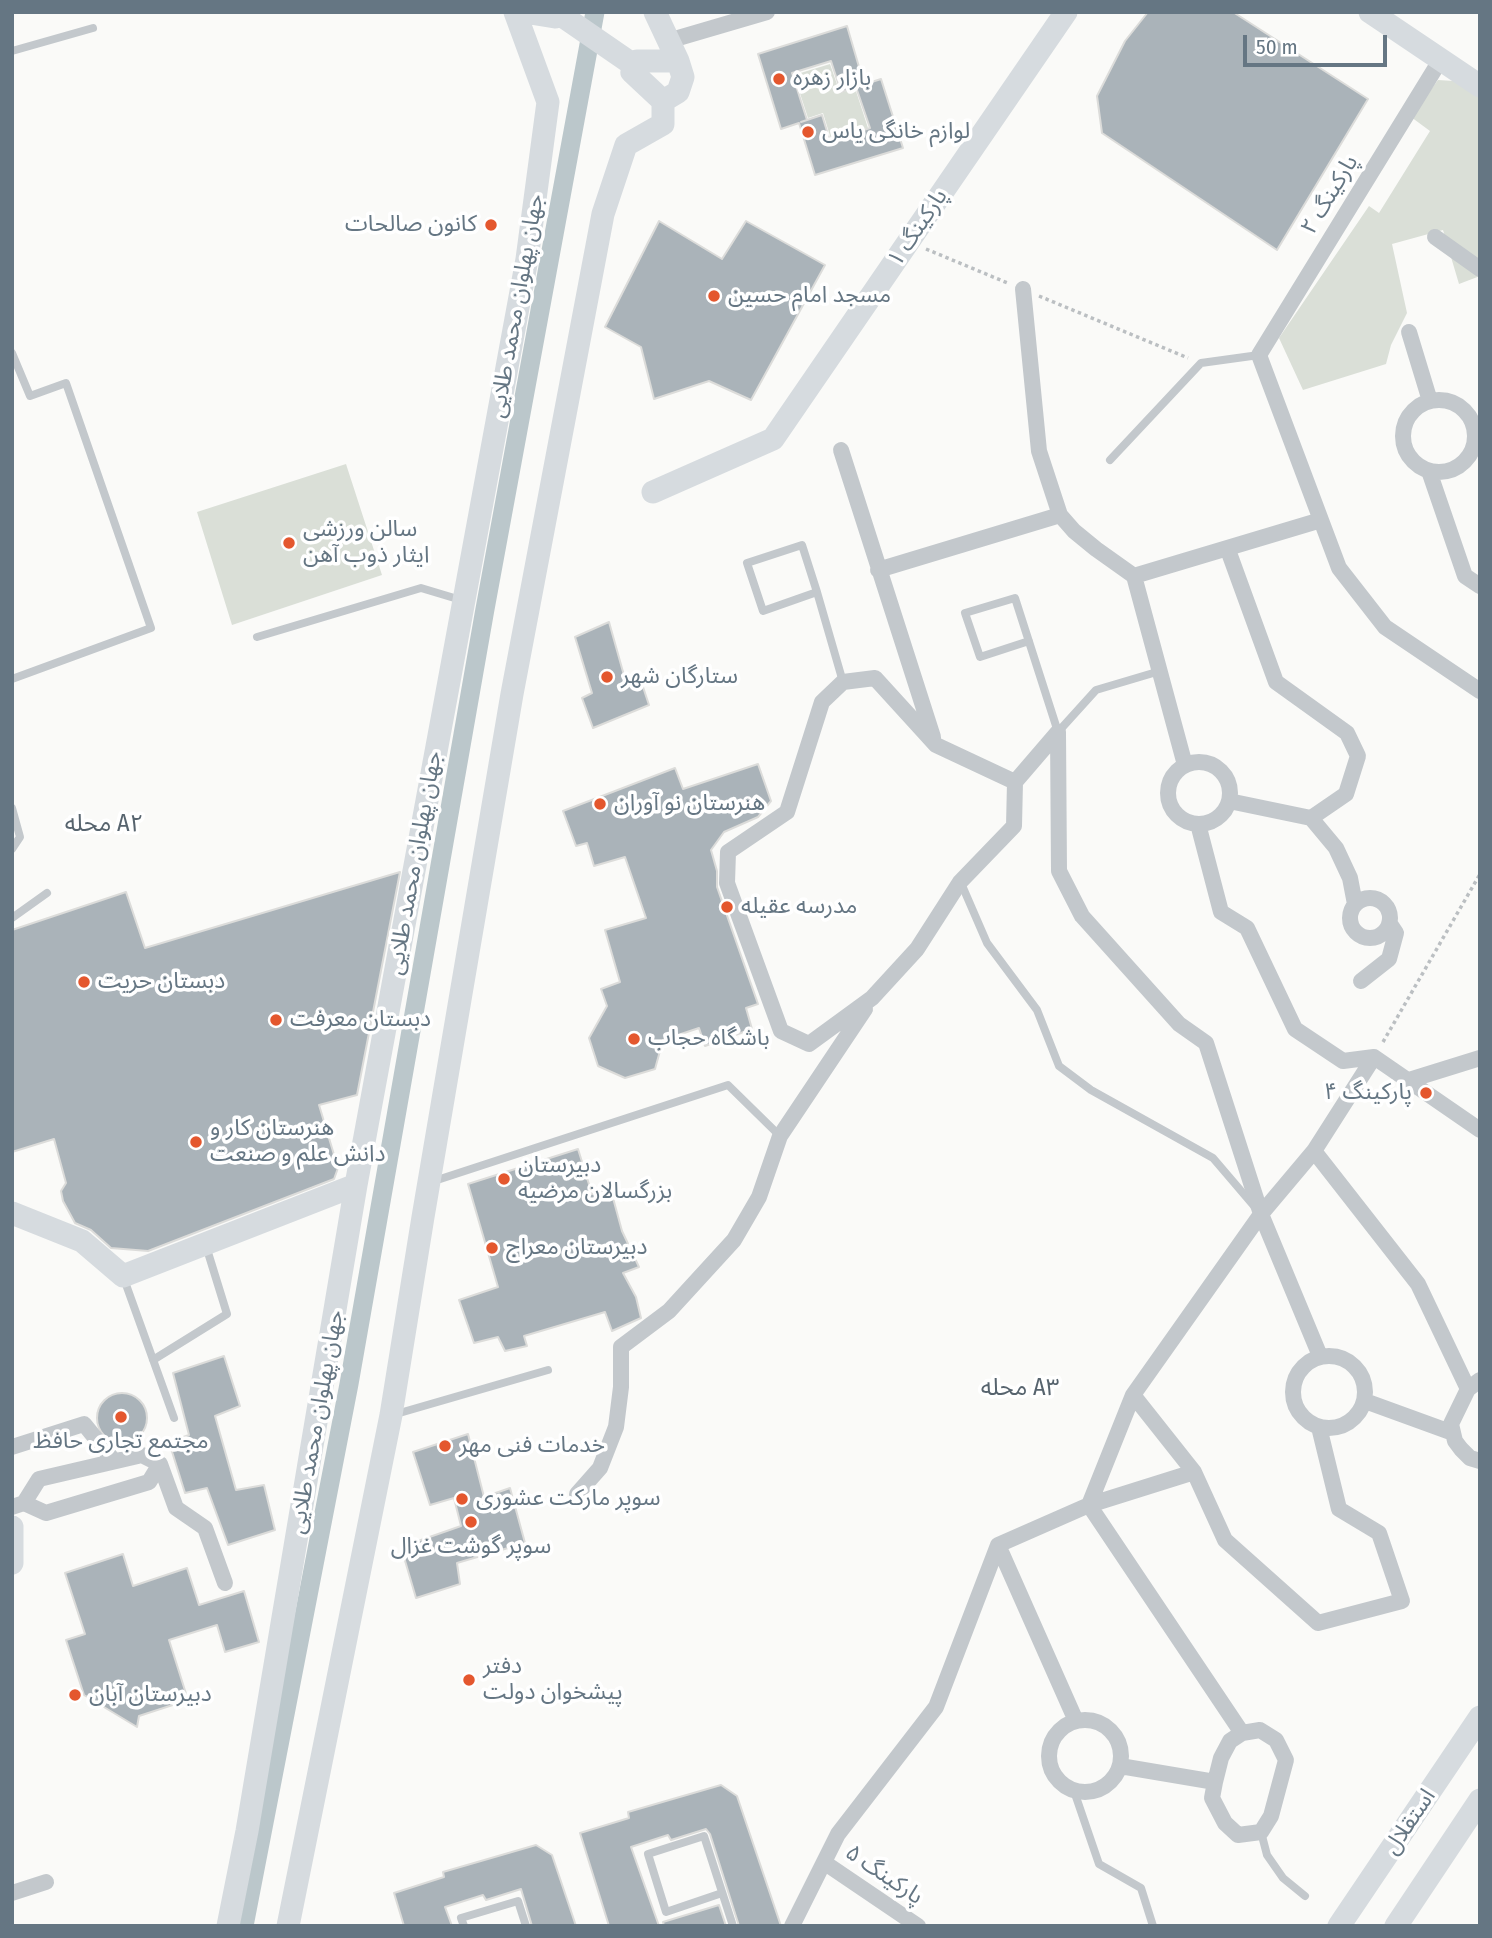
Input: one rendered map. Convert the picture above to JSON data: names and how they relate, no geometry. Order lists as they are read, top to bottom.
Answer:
{
  "streets": {
    "street": [
      "پارکینگ ۲",
      "پارکینگ ۱",
      "جهان پهلوان محمد طلایی",
      "استقلال",
      "پارکینگ ۵"
    ]
  },
  "districts": ["محله A۲", "محله A۳"],
  "places": [
    "بازار زهره",
    "لوازم خانگی یاس",
    "کانون صالحات",
    "مسجد امام حسین",
    "سالن ورزشی ایثار ذوب آهن",
    "ستارگان شهر",
    "هنرستان نو آوران",
    "مدرسه عقیله",
    "دبستان حریت",
    "دبستان معرفت",
    "باشگاه حجاب",
    "پارکینگ ۴",
    "هنرستان کار و دانش علم و صنعت",
    "دبیرستان بزرگسالان مرضیه",
    "دبیرستان معراج",
    "مجتمع تجاری حافظ",
    "خدمات فنی مهر",
    "سوپر مارکت عشوری",
    "سوپر گوشت غزال",
    "دفتر پیشخوان دولت",
    "دبیرستان آبان"
  ],
  "scale_bar": "50 m"
}
